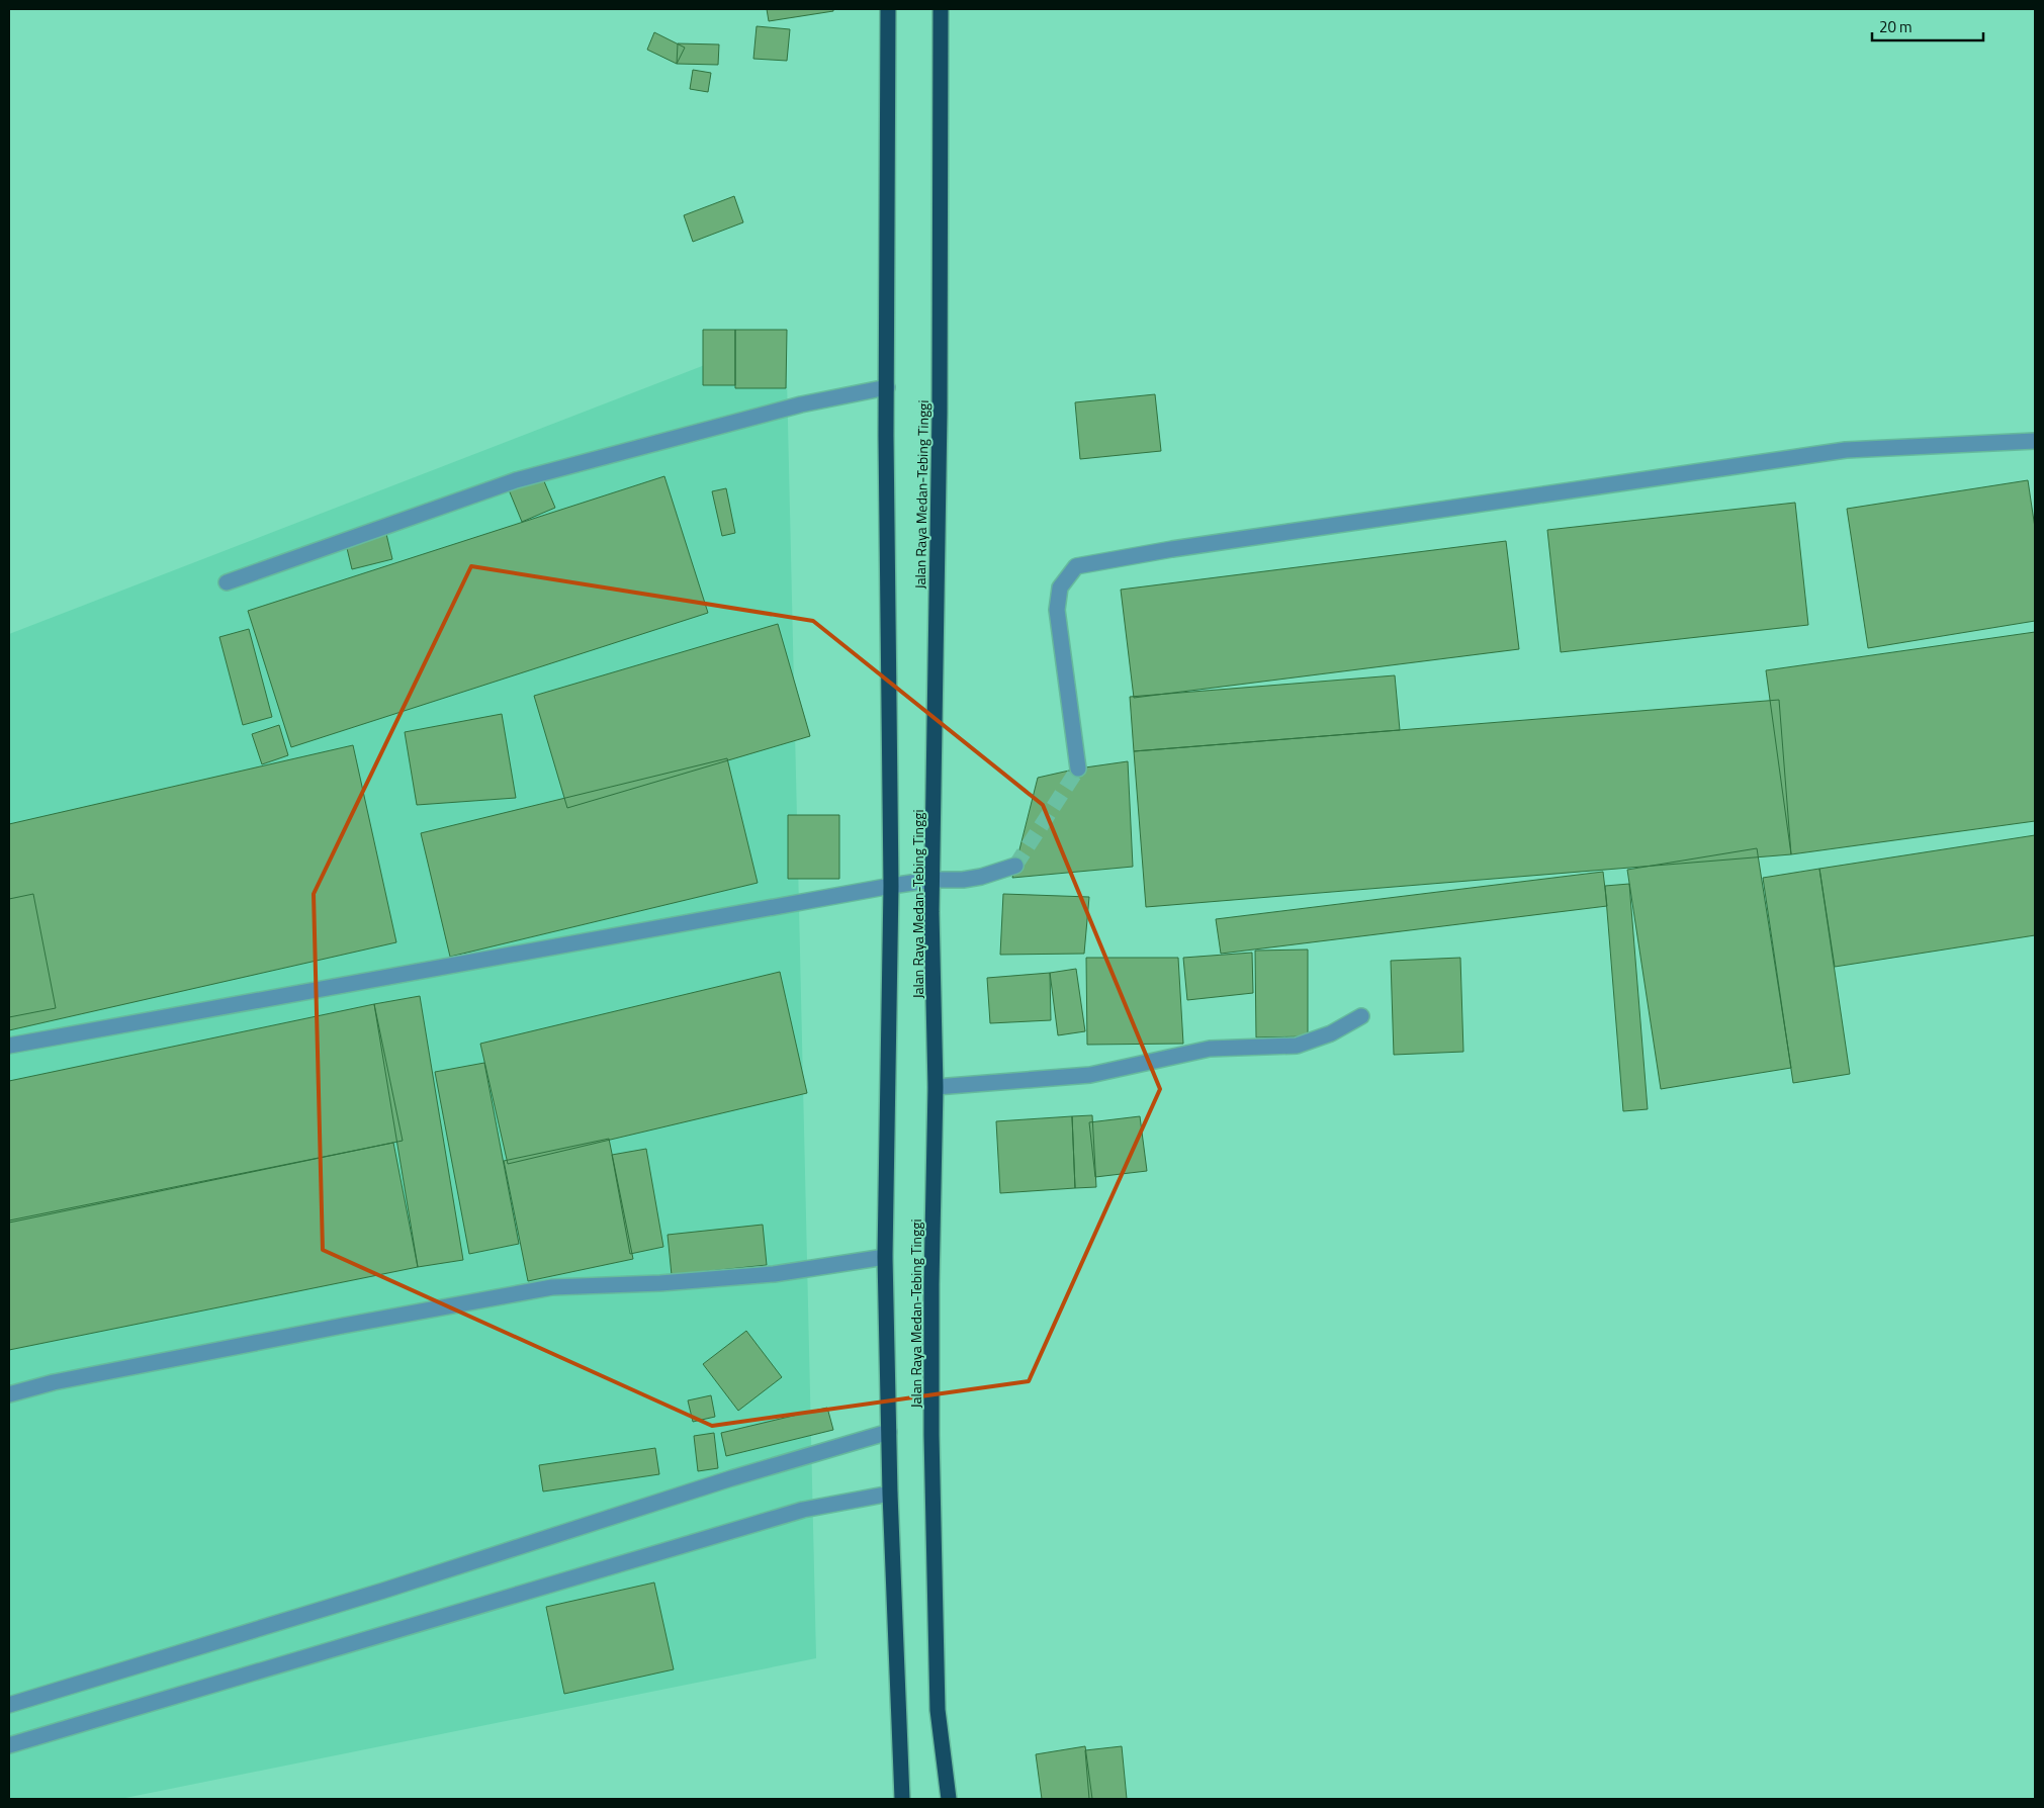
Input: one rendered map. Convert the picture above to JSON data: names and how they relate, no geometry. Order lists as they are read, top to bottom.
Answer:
{
  "streets": {
    "highway": ["Jalan Raya Medan-Tebing Tinggi"]
  },
  "scale_bar": "20 m"
}
